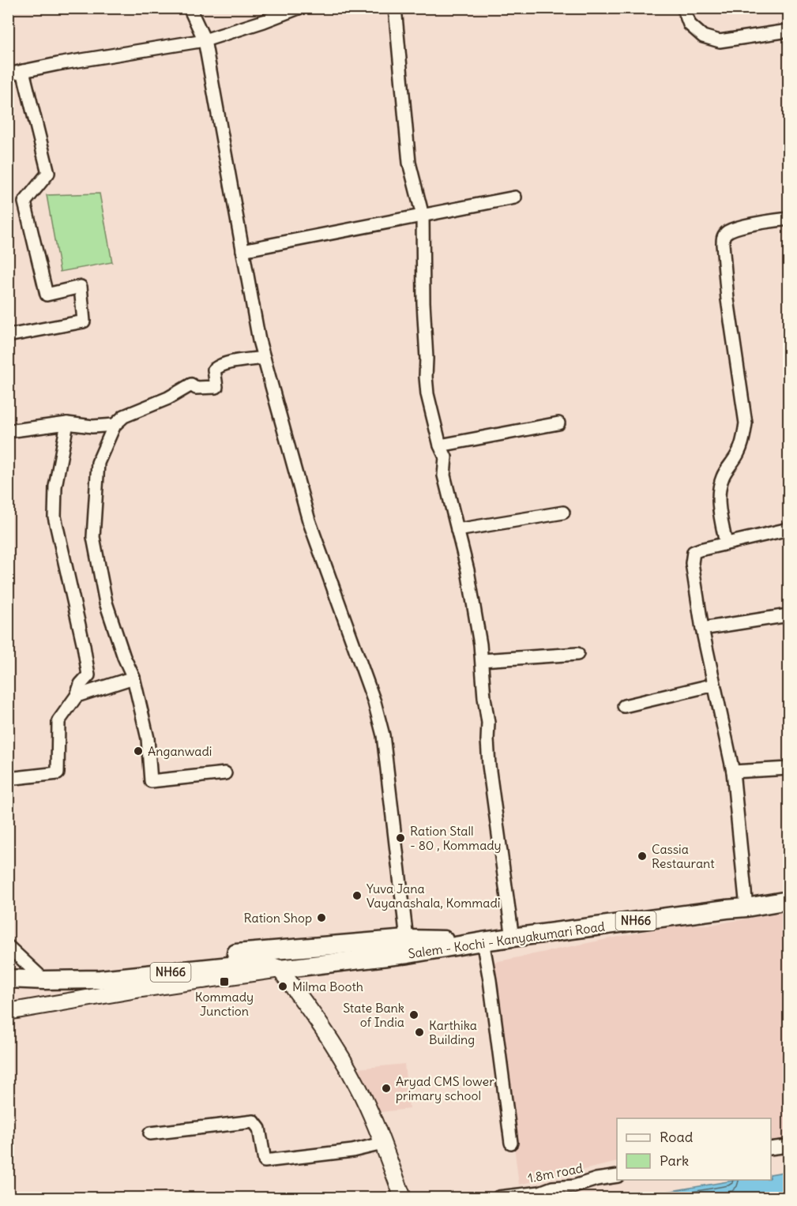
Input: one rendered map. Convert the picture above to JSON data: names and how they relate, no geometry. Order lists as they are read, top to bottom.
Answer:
{
  "streets": {
    "highway": ["NH66", "Salem - Kochi - Kanyakumari Road"],
    "street": ["1.8m road"]
  },
  "crossings": [
    ["NH66", "Salem - Kochi - Kanyakumari Road"]
  ],
  "places": {
    "other": [
      "Anganwadi",
      "Ration Stall - 80 , Kommady",
      "Cassia Restaurant",
      "Yuva Jana Vayanashala, Kommadi",
      "Ration Shop",
      "Milma Booth",
      "State Bank of India",
      "Karthika Building",
      "Aryad CMS lower primary school"
    ],
    "transit": ["Kommady Junction"]
  },
  "legend": ["Road", "Park"]
}
